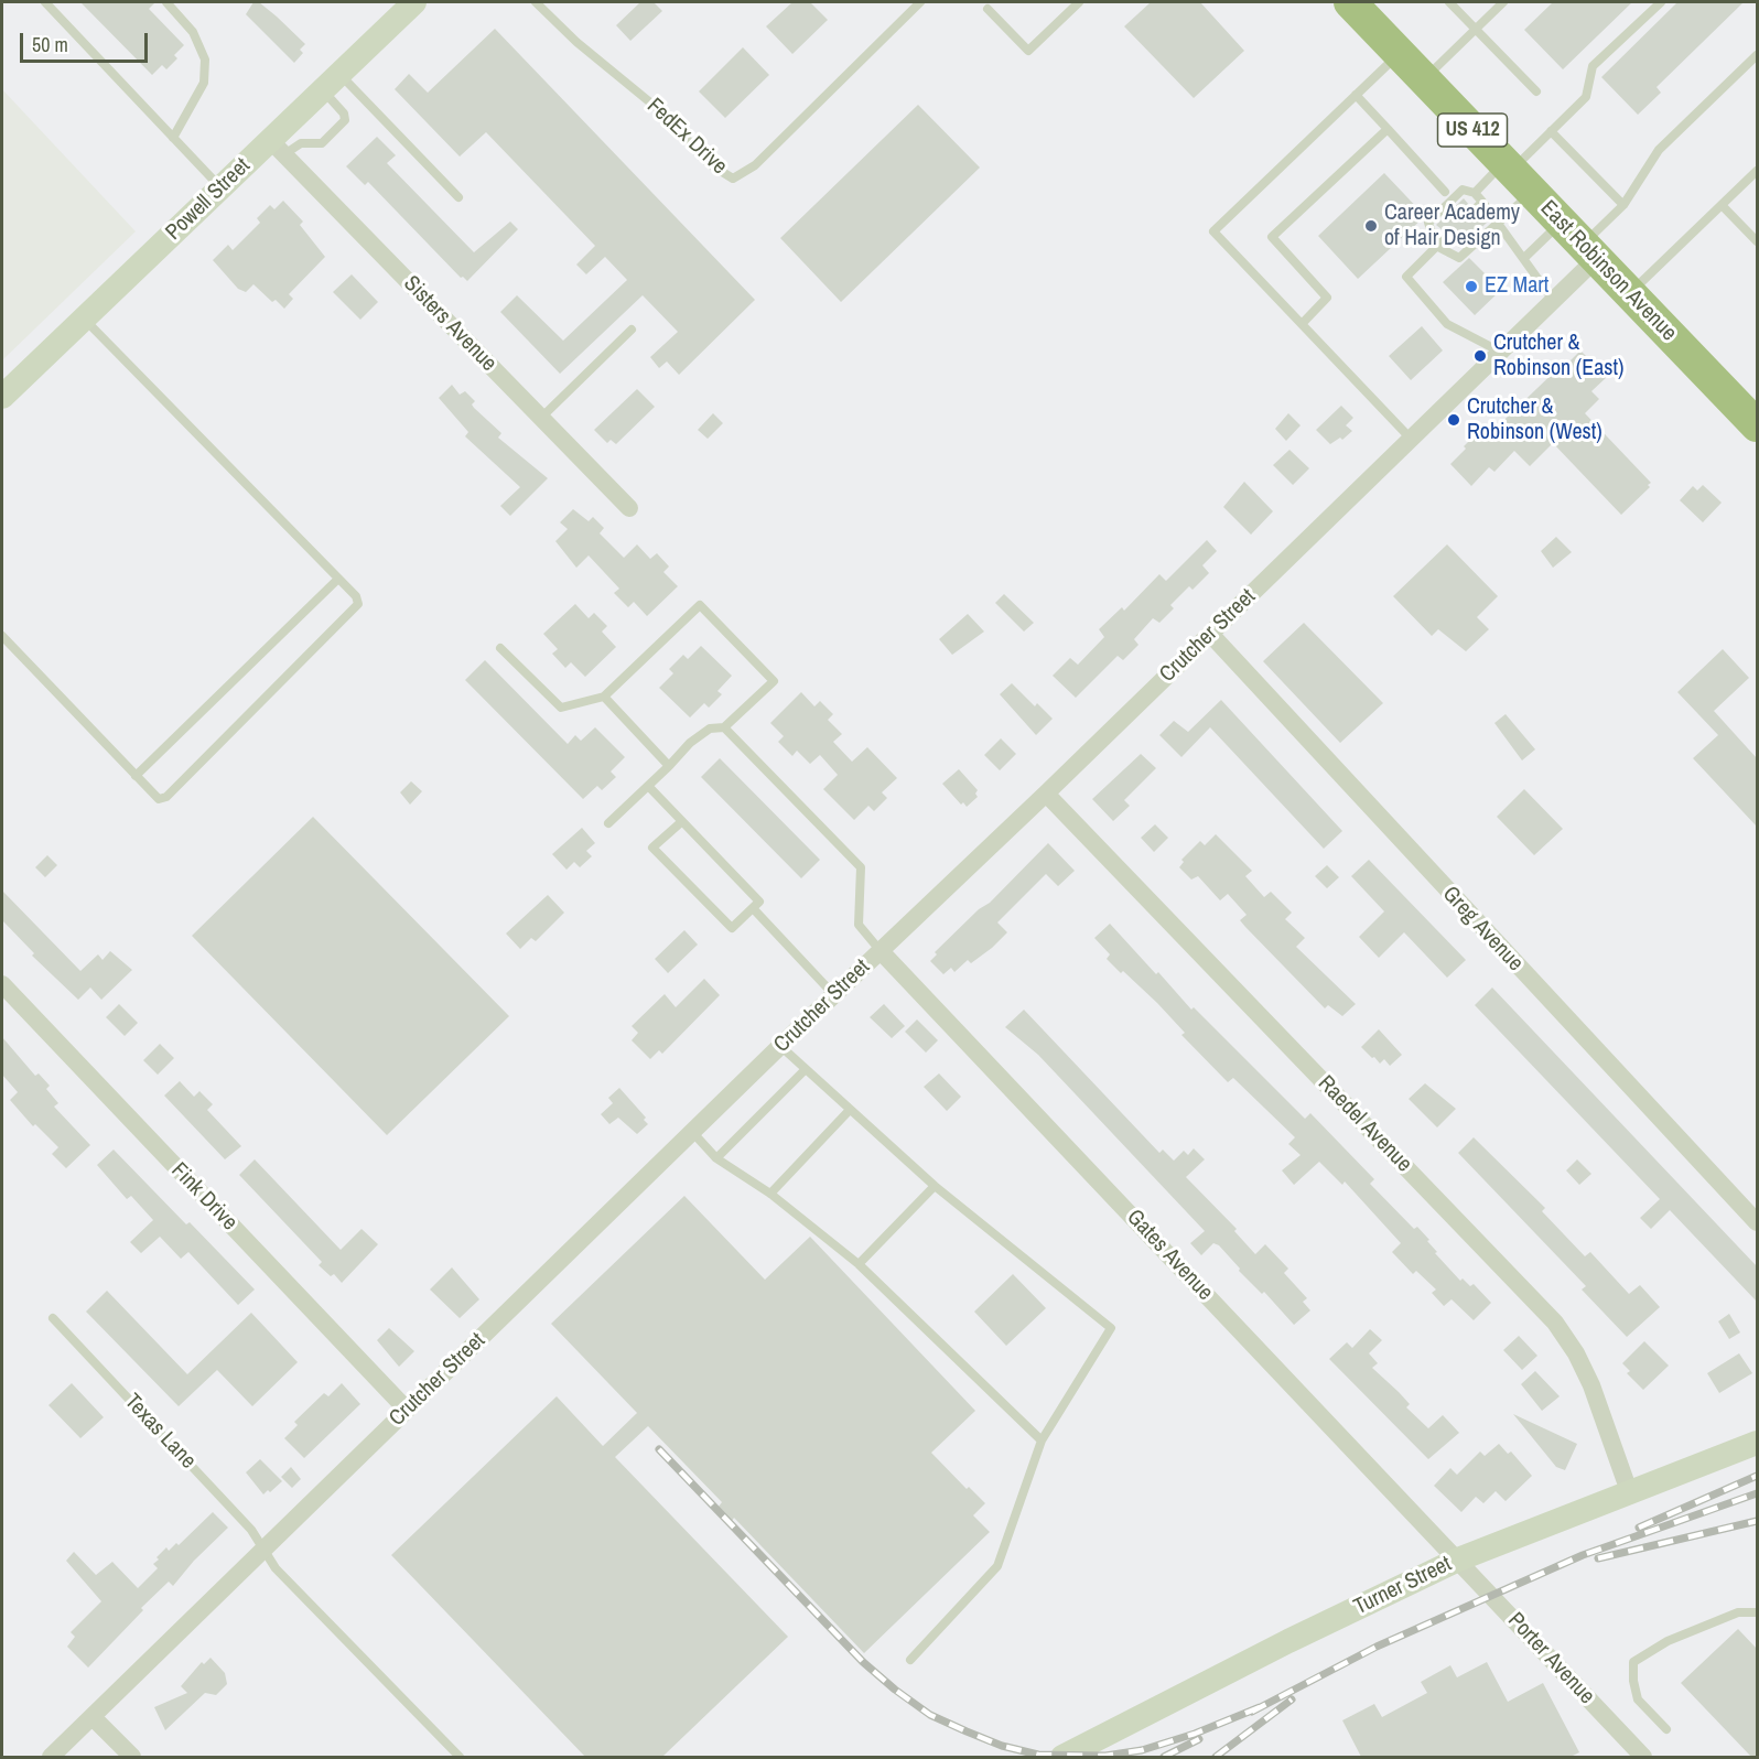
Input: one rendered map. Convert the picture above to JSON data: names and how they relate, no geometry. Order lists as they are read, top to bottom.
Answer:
{
  "streets": {
    "highway": ["US 412", "East Robinson Avenue"],
    "street": [
      "Powell Street",
      "Sisters Avenue",
      "Crutcher Street",
      "Greg Avenue",
      "Raedel Avenue",
      "Fink Drive",
      "Gates Avenue",
      "Turner Street",
      "Porter Avenue"
    ],
    "lane": ["FedEx Drive", "Texas Lane"]
  },
  "crossings": [
    ["Powell Street", "Sisters Avenue"],
    ["East Robinson Avenue", "Crutcher Street"],
    ["Crutcher Street", "Greg Avenue"],
    ["Crutcher Street", "Raedel Avenue"],
    ["Crutcher Street", "Fink Drive"],
    ["Crutcher Street", "Gates Avenue"],
    ["Crutcher Street", "Texas Lane"],
    ["Raedel Avenue", "Turner Street"],
    ["Gates Avenue", "Turner Street"],
    ["Gates Avenue", "Porter Avenue"],
    ["Turner Street", "Porter Avenue"]
  ],
  "places": [
    "Career Academy of Hair Design",
    "EZ Mart",
    "Crutcher & Robinson (East)",
    "Crutcher & Robinson (West)"
  ],
  "scale_bar": "50 m"
}
